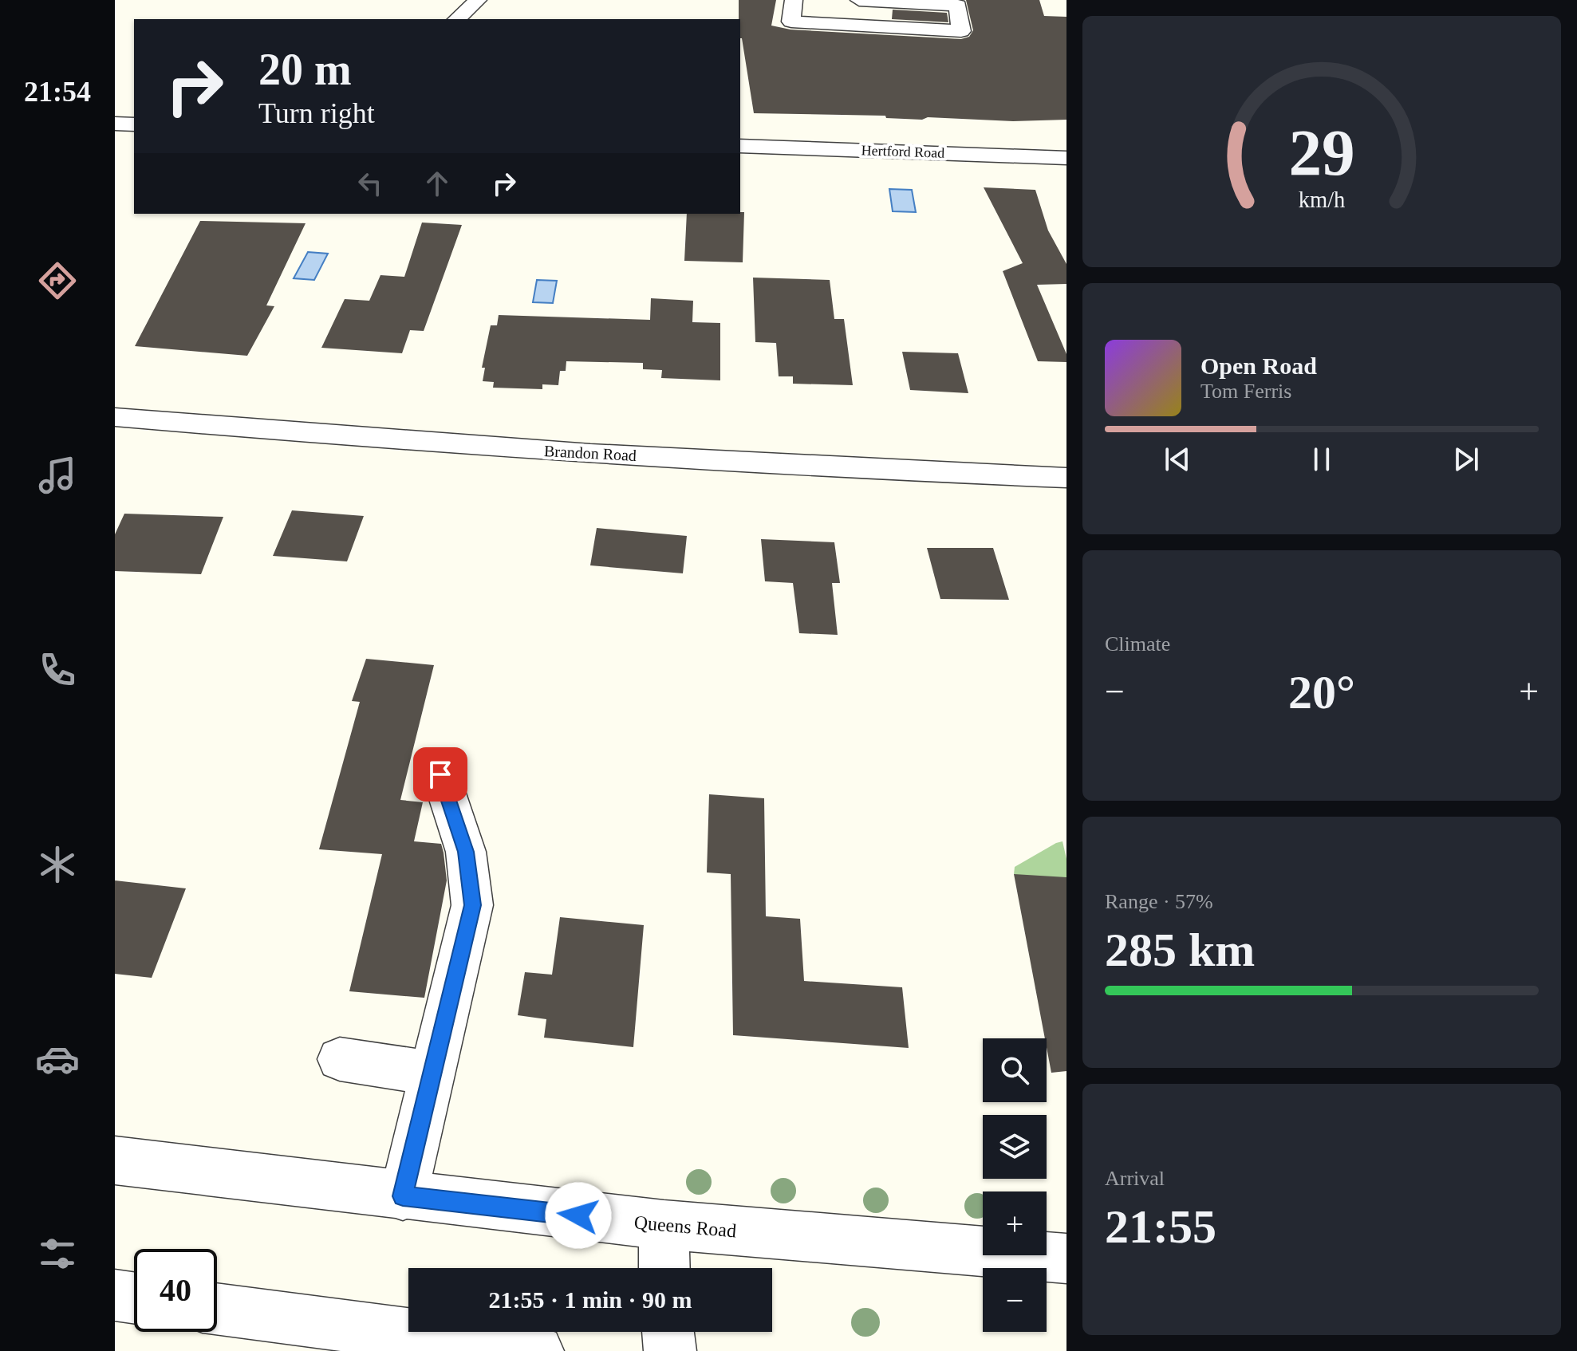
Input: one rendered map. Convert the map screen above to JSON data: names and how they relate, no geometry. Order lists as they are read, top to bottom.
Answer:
{
  "streets": {
    "street": ["Hertford Road", "Brandon Road", "Queens Road"]
  },
  "page": {
    "tabs": "21:54",
    "turn": ["20 m", "Turn right"],
    "song": ["Open Road", "Tom Ferris"],
    "tile": [
      "Climate",
      ["Range · 57%", "285 km"],
      ["Arrival", "21:55"]
    ],
    "heat": ["−", "20°", "+"],
    "map_buttons": ["+", "−"],
    "limit": "40",
    "trip": "21:55 · 1 min · 90 m",
    "gauge": ["29", "km/h"]
  }
}
